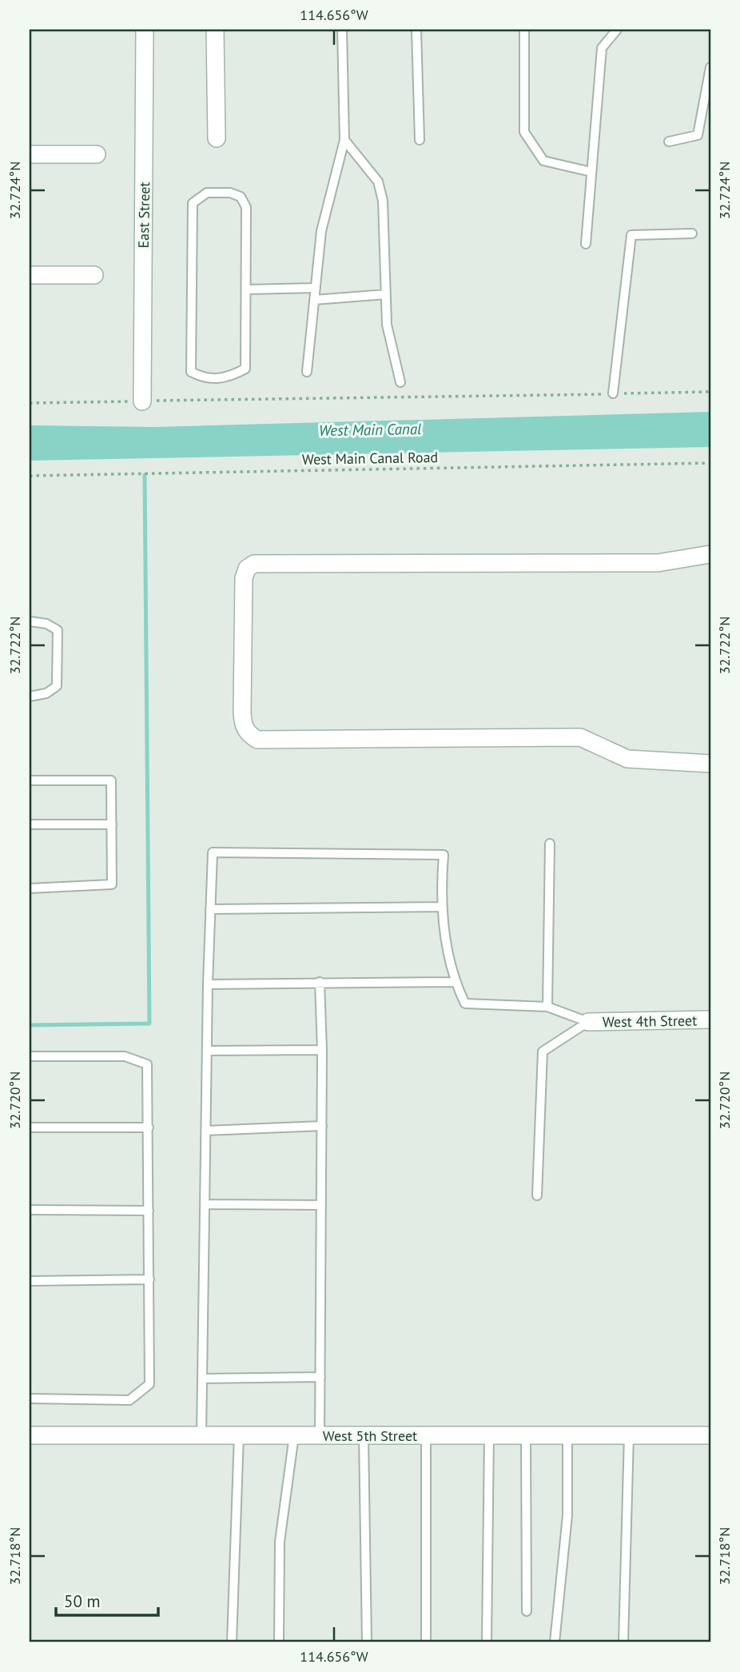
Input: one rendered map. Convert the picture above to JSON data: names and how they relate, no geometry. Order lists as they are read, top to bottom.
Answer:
{
  "streets": {
    "street": ["East Street", "West 4th Street", "West 5th Street"],
    "path": ["West Main Canal Road"]
  },
  "water": ["West Main Canal"],
  "scale_bar": "50 m",
  "coordinates": [
    "114.656°W",
    "32.724°N",
    "32.722°N",
    "32.720°N",
    "32.718°N"
  ]
}
